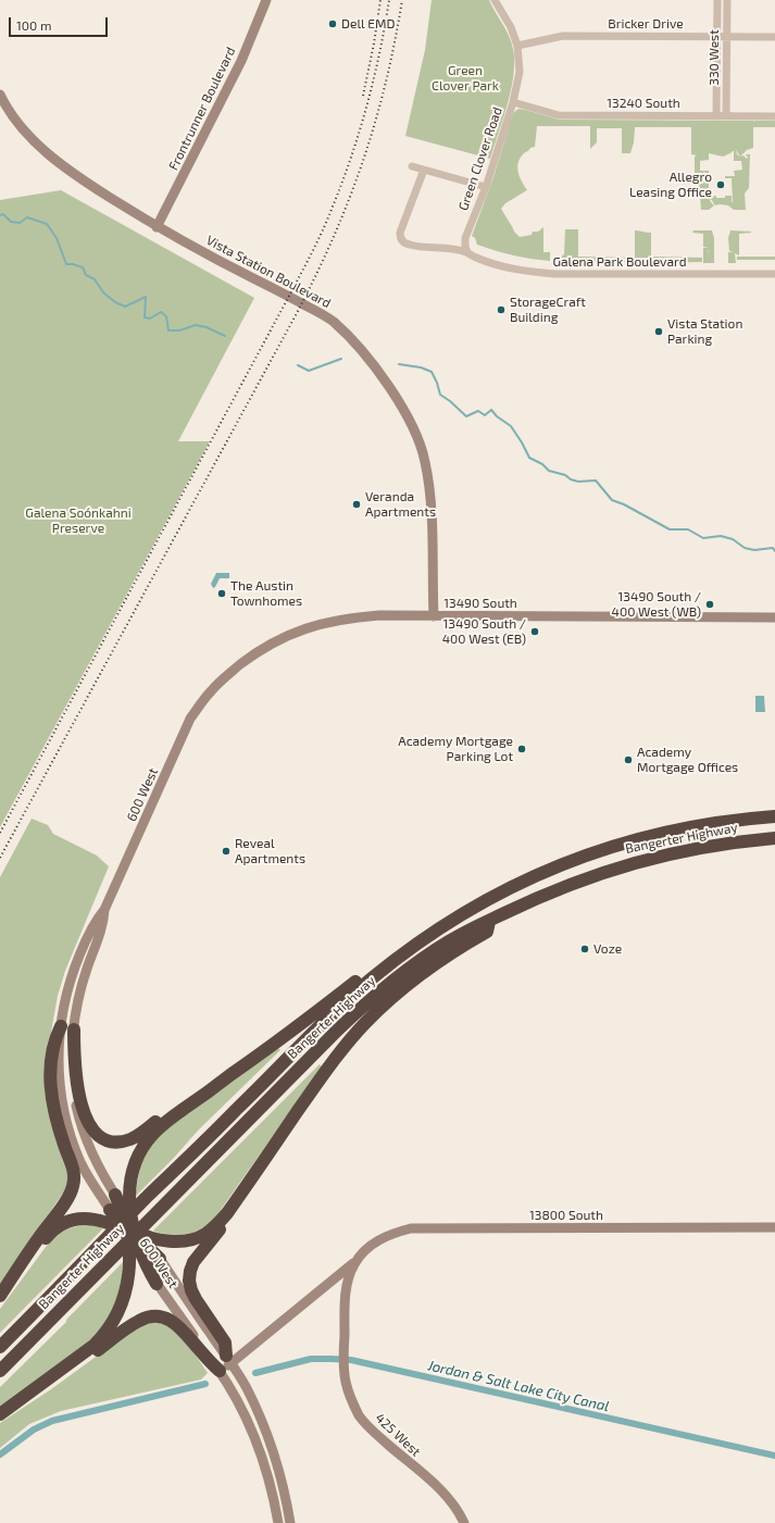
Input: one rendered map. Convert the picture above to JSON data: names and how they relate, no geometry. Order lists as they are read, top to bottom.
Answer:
{
  "streets": {
    "highway": ["Bangerter Highway"],
    "street": [
      "Bricker Drive",
      "330 West",
      "13240 South",
      "Frontrunner Boulevard",
      "Green Clover Road",
      "Galena Park Boulevard",
      "Vista Station Boulevard",
      "13490 South",
      "600 West",
      "13800 South",
      "425 West"
    ]
  },
  "crossings": [
    ["Bricker Drive", "330 West"],
    ["Bricker Drive", "Green Clover Road"],
    ["330 West", "13240 South"],
    ["13240 South", "Green Clover Road"],
    ["Frontrunner Boulevard", "Vista Station Boulevard"],
    ["Green Clover Road", "Galena Park Boulevard"],
    ["Vista Station Boulevard", "13490 South"],
    ["13490 South", "600 West"],
    ["13800 South", "425 West"]
  ],
  "water": ["Jordan & Salt Lake City Canal"],
  "parks": ["Green Clover Park", "Galena Soónkahni Preserve"],
  "places": [
    "Dell EMD",
    "Allegro Leasing Office",
    "StorageCraft Building",
    "Vista Station Parking",
    "Veranda Apartments",
    "The Austin Townhomes",
    "13490 South / 400 West (WB)",
    "13490 South / 400 West (EB)",
    "Academy Mortgage Parking Lot",
    "Academy Mortgage Offices",
    "Reveal Apartments",
    "Voze"
  ],
  "scale_bar": "100 m"
}
